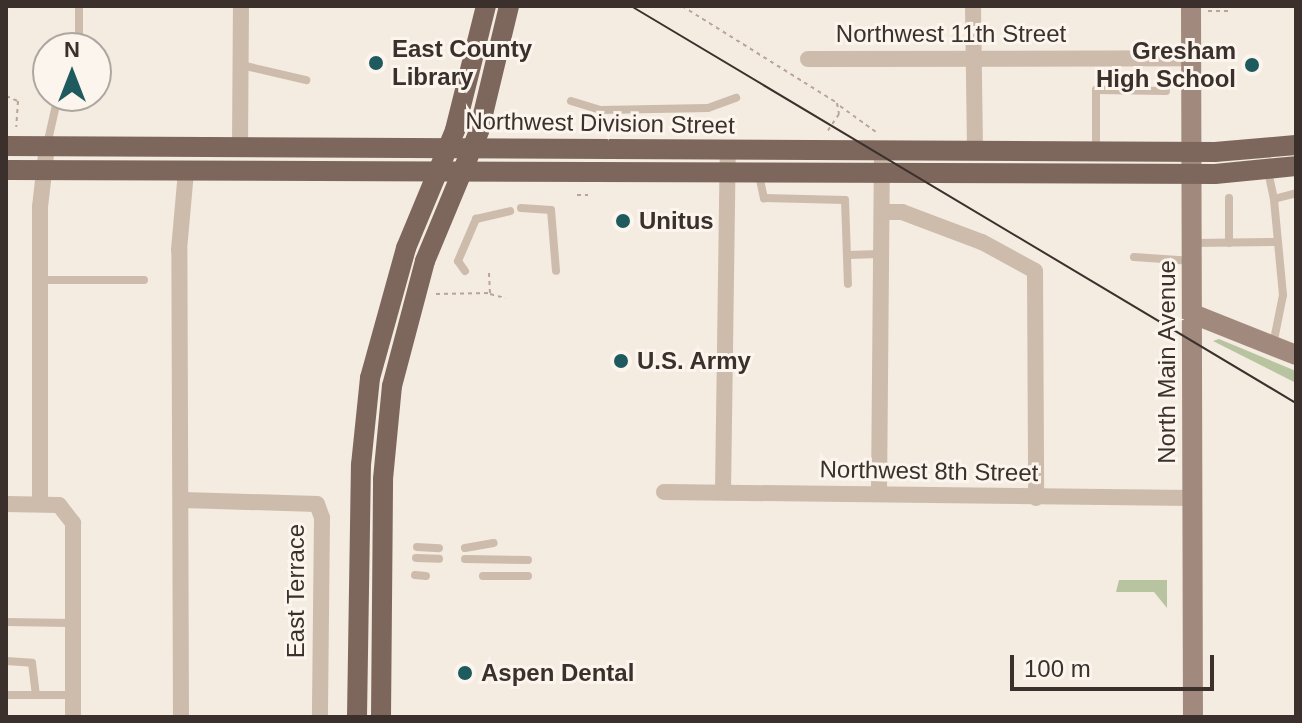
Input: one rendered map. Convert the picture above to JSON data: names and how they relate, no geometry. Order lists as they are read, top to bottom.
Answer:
{
  "streets": {
    "main road": ["Northwest Division Street"],
    "street": [
      "Northwest 11th Street",
      "North Main Avenue",
      "Northwest 8th Street",
      "East Terrace"
    ]
  },
  "crossings": [
    ["Northwest 11th Street", "North Main Avenue"],
    ["Northwest Division Street", "North Main Avenue"],
    ["North Main Avenue", "Northwest 8th Street"]
  ],
  "places": [
    "East County Library",
    "Gresham High School",
    "Unitus",
    "U.S. Army",
    "Aspen Dental"
  ],
  "scale_bar": "100 m",
  "north": "top"
}
